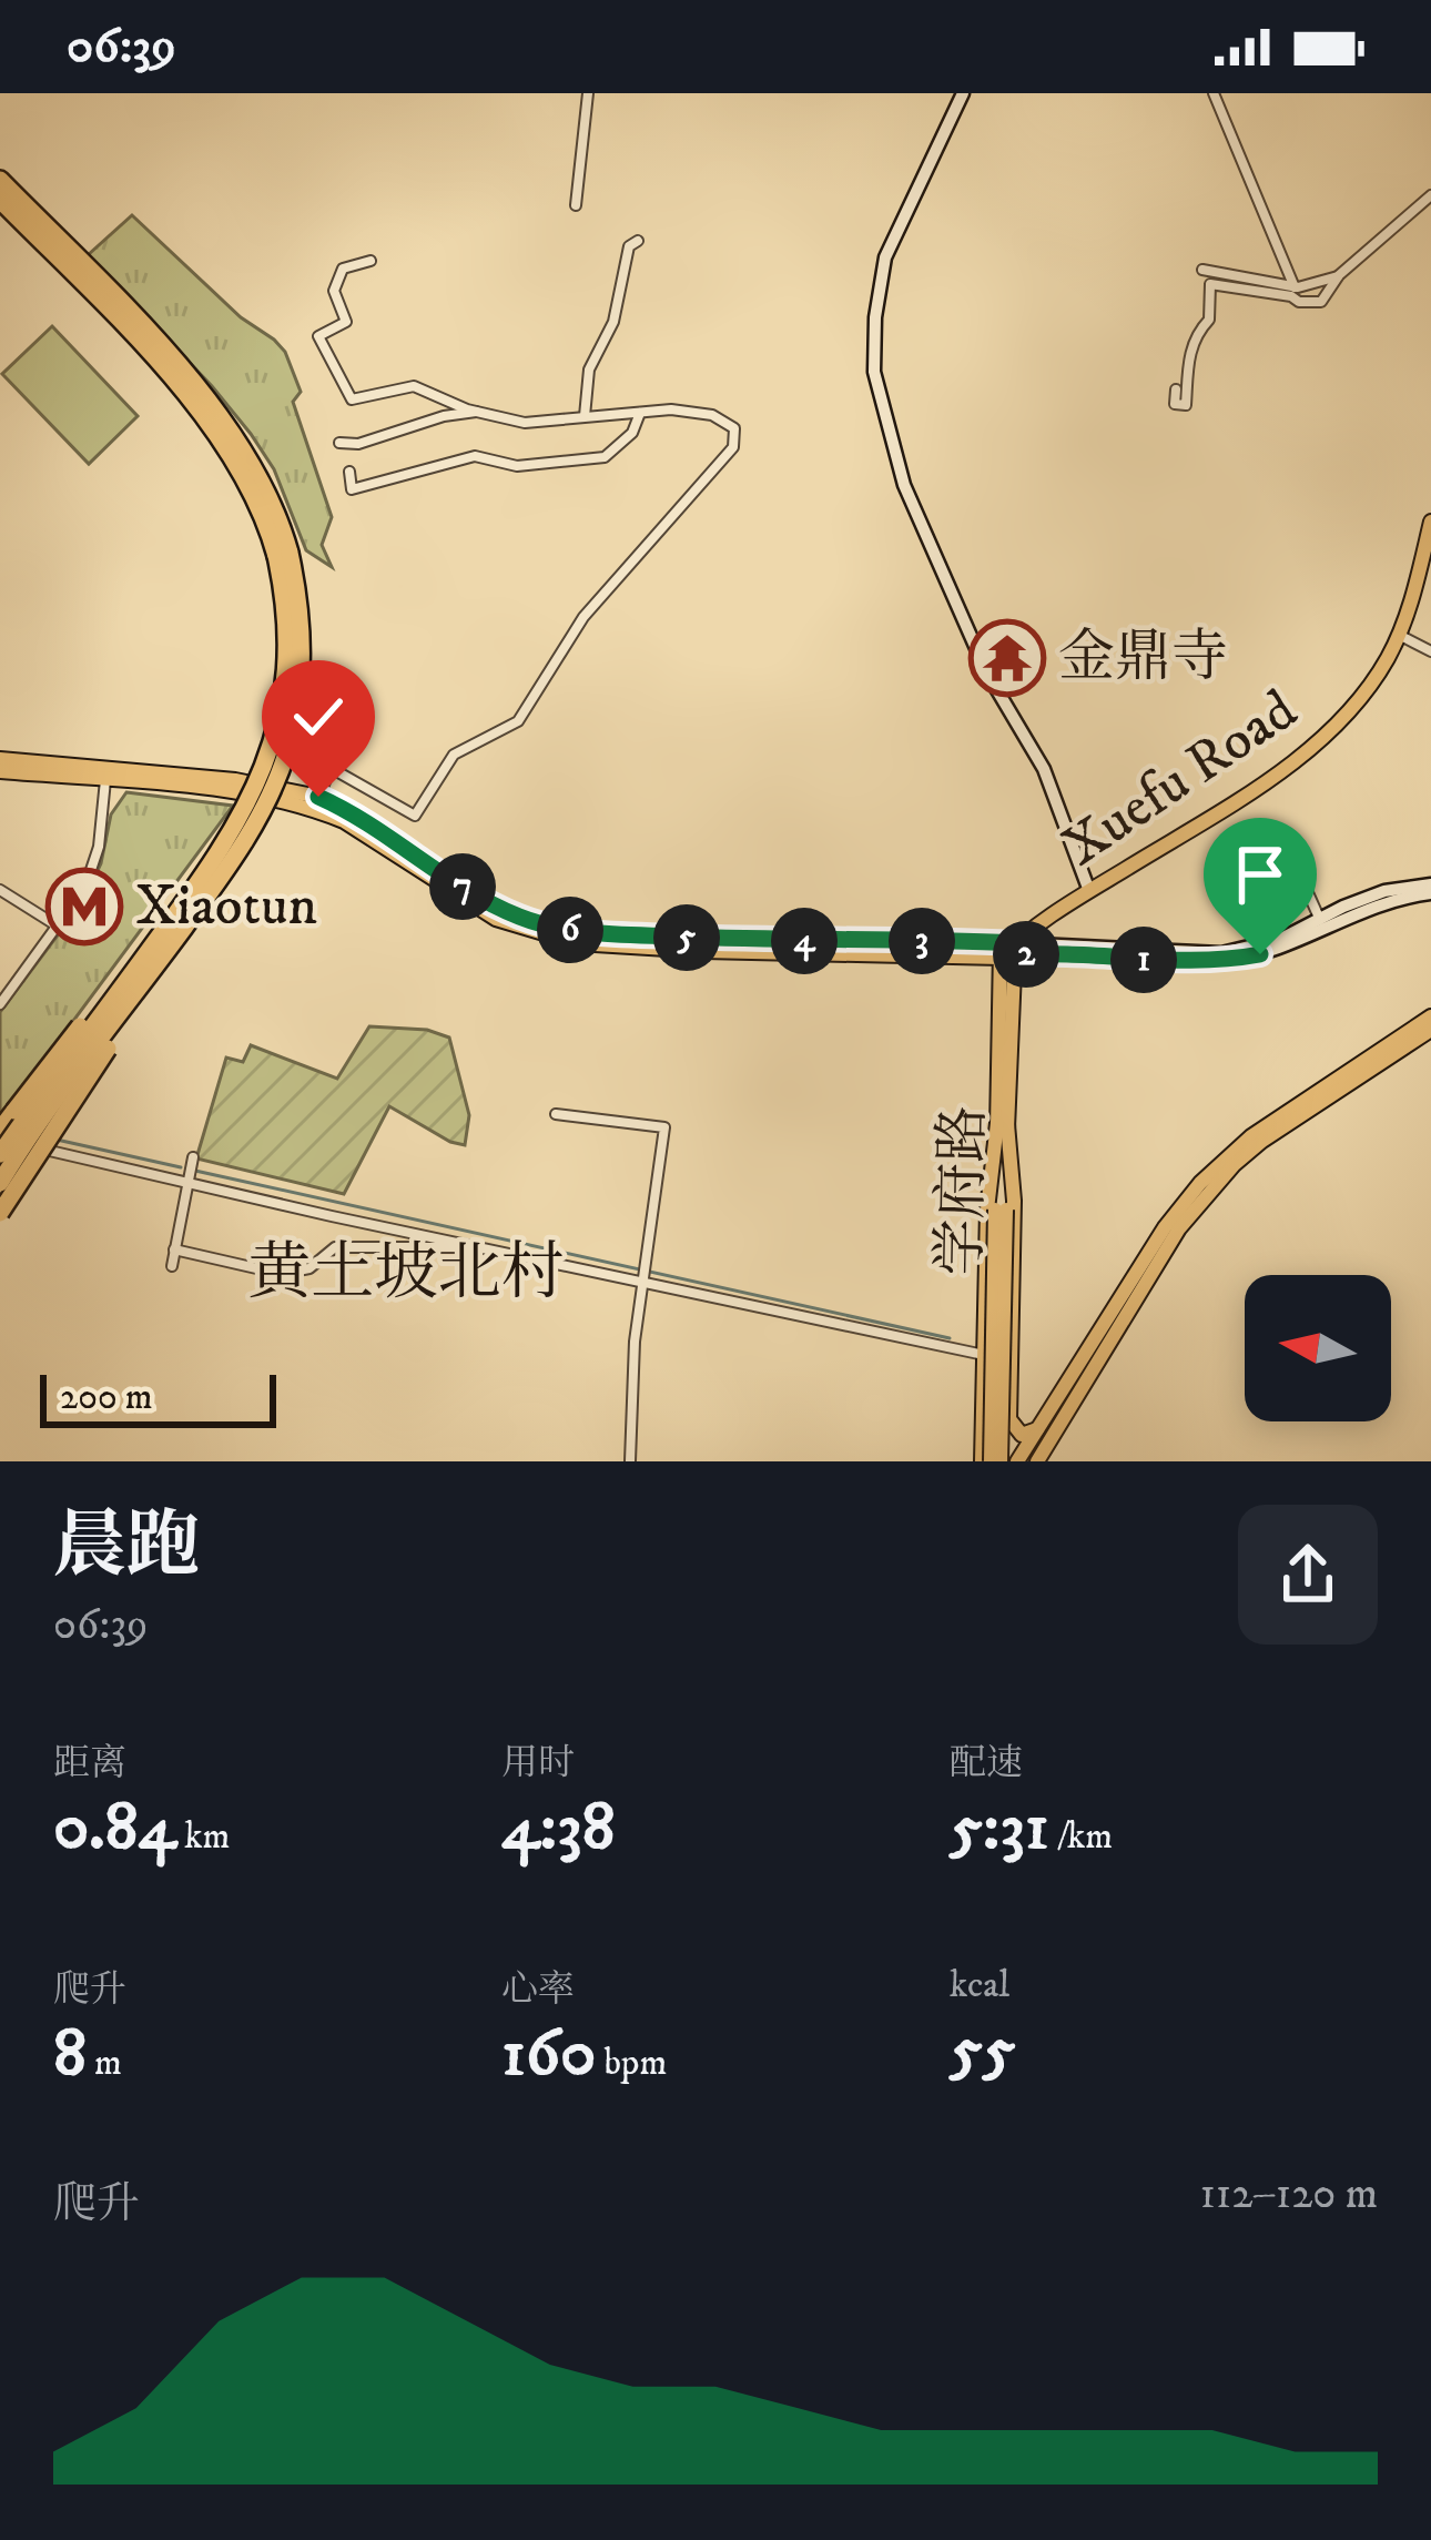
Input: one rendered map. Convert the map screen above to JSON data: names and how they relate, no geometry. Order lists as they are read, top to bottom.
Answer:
{
  "streets": {
    "main road": ["Xuefu Road", "学府路"]
  },
  "crossings": [
    ["Xuefu Road", "学府路"]
  ],
  "districts": ["黄土坡北村"],
  "places": {
    "temple": ["金鼎寺"],
    "metro station": ["Xiaotun"]
  },
  "scale_bar": "200 m",
  "north": "left",
  "page": {
    "status": "06:39",
    "pins": [
      "7",
      "6",
      "5",
      "3",
      "4",
      "2",
      "1"
    ],
    "scale": "200 m",
    "heading": ["晨跑", "06:39"],
    "stats": [
      ["距离", "0.84 km"],
      ["用时", "4:38"],
      ["配速", "5:31 /km"],
      ["爬升", "8 m"],
      ["心率", "160 bpm"],
      ["kcal", "55"]
    ],
    "chart": ["爬升", "112–120 m"]
  }
}
